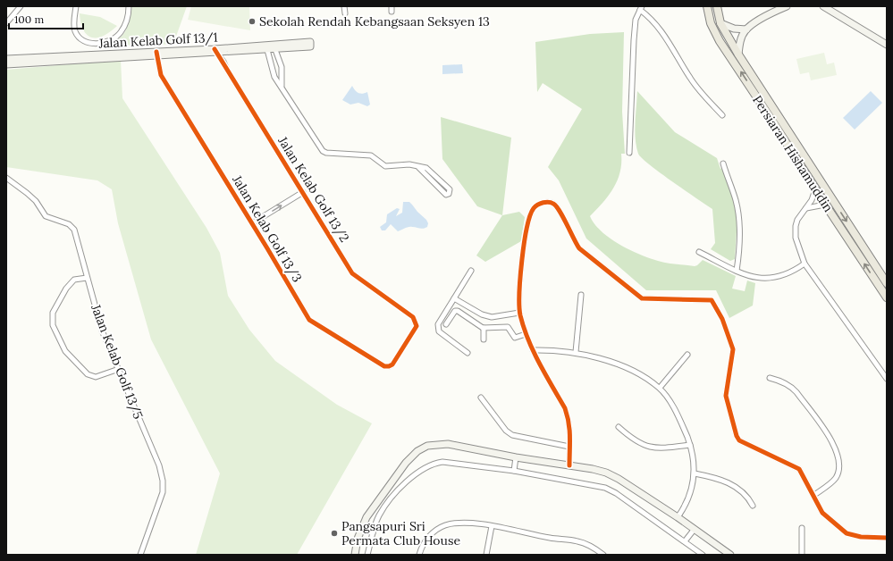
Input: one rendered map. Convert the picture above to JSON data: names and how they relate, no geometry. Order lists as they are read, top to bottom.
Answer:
{
  "streets": {
    "main road": ["Persiaran Hishamuddin"],
    "street": [
      "Jalan Kelab Golf 13/1",
      "Jalan Kelab Golf 13/2",
      "Jalan Kelab Golf 13/3",
      "Jalan Kelab Golf 13/5"
    ]
  },
  "crossings": [
    ["Jalan Kelab Golf 13/1", "Jalan Kelab Golf 13/2"],
    ["Jalan Kelab Golf 13/1", "Jalan Kelab Golf 13/3"],
    ["Jalan Kelab Golf 13/2", "Jalan Kelab Golf 13/3"]
  ],
  "places": ["Sekolah Rendah Kebangsaan Seksyen 13", "Pangsapuri Sri Permata Club House"],
  "scale_bar": "100 m"
}
